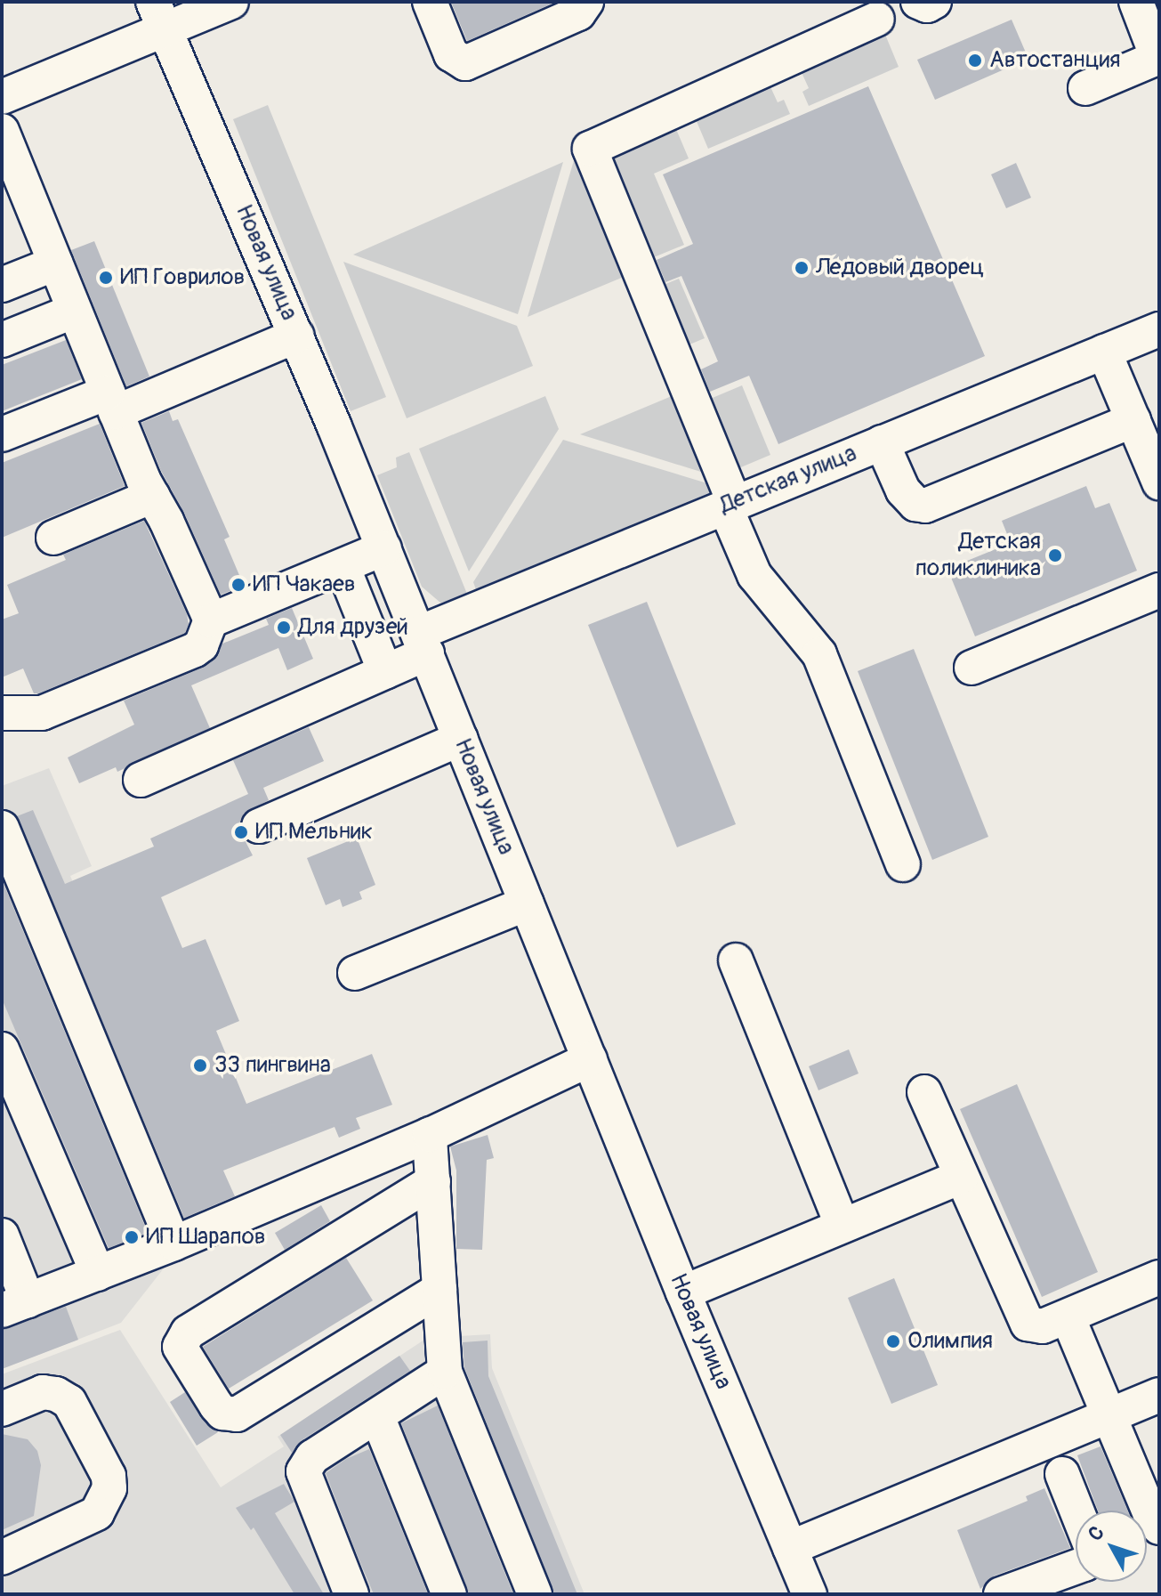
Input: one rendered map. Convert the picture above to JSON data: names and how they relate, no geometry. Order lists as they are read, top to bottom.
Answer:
{
  "streets": {
    "street": ["Новая улица", "Детская улица"]
  },
  "crossings": [
    ["Новая улица", "Детская улица"]
  ],
  "places": [
    "Автостанция",
    "Ледовый дворец",
    "ИП Говрилов",
    "Детская поликлиника",
    "ИП Чакаев",
    "Для друзей",
    "ИП Мельник",
    "33 пингвина",
    "ИП Шарапов",
    "Олимпия"
  ],
  "north": "top left"
}
